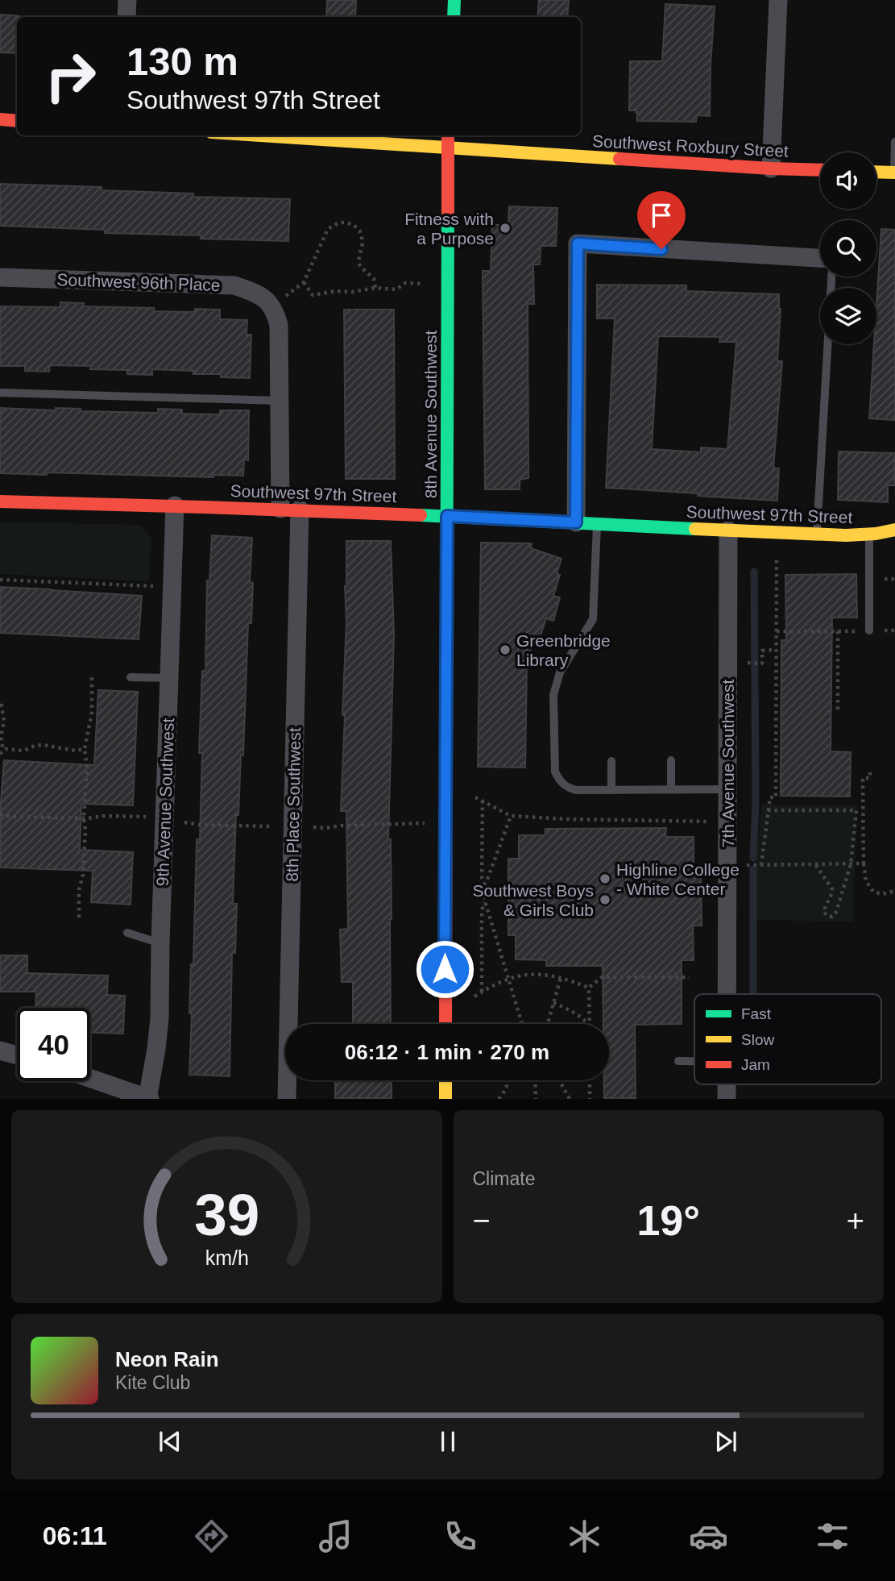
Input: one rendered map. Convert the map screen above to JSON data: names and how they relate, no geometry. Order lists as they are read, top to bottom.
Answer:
{
  "streets": {
    "street": [
      "Southwest Roxbury Street",
      "Southwest 96th Place",
      "8th Avenue Southwest",
      "Southwest 97th Street",
      "7th Avenue Southwest",
      "9th Avenue Southwest",
      "8th Place Southwest"
    ]
  },
  "crossings": [
    ["Southwest Roxbury Street", "8th Avenue Southwest"],
    ["8th Avenue Southwest", "Southwest 97th Street"],
    ["Southwest 97th Street", "7th Avenue Southwest"],
    ["Southwest 97th Street", "9th Avenue Southwest"],
    ["Southwest 97th Street", "8th Place Southwest"]
  ],
  "places": [
    "Fitness with a Purpose",
    "Greenbridge Library",
    "Highline College - White Center",
    "Southwest Boys & Girls Club"
  ],
  "legend": ["Fast", "Slow", "Jam"],
  "page": {
    "turn": ["130 m", "Southwest 97th Street"],
    "limit": "40",
    "trip": "06:12 · 1 min · 270 m",
    "tile": "Climate",
    "heat": ["−", "19°", "+"],
    "song": ["Neon Rain", "Kite Club"],
    "tabs": "06:11",
    "gauge": ["39", "km/h"]
  }
}
